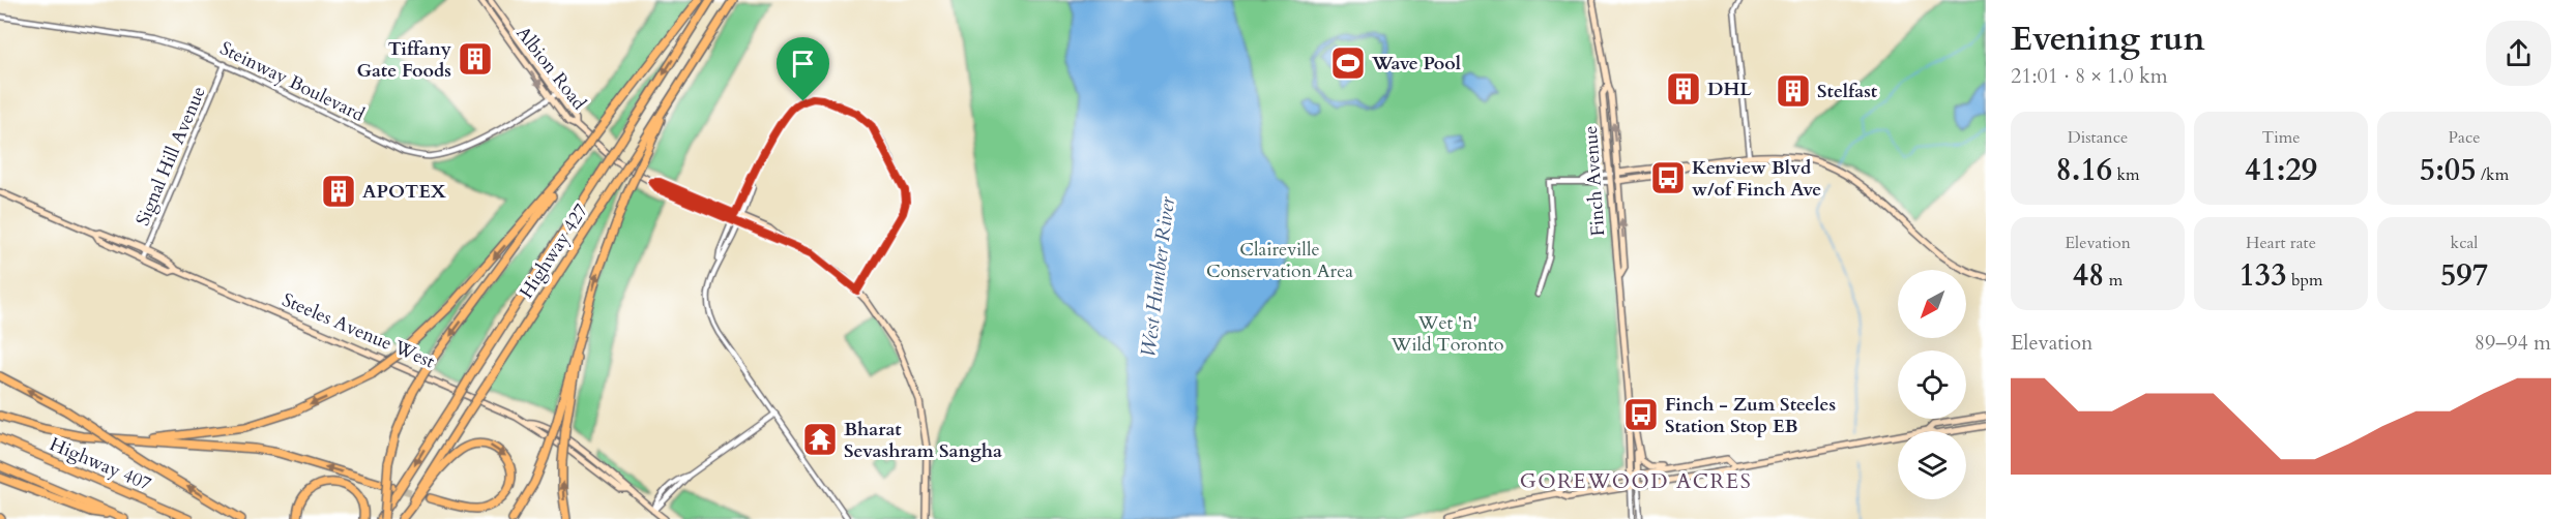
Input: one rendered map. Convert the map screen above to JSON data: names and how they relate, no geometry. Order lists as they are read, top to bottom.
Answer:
{
  "streets": {
    "highway": ["Highway 427", "Highway 407"],
    "main road": ["Albion Road", "Finch Avenue", "Steeles Avenue West"],
    "street": ["Steinway Boulevard", "Signal Hill Avenue"]
  },
  "crossings": [
    ["Albion Road", "Steinway Boulevard"],
    ["Steinway Boulevard", "Signal Hill Avenue"],
    ["Signal Hill Avenue", "Steeles Avenue West"]
  ],
  "districts": ["GOREWOOD ACRES"],
  "water": ["West Humber River"],
  "parks": ["Claireville Conservation Area", "Wet 'n' Wild Toronto"],
  "places": {
    "building": [
      "Tiffany Gate Foods",
      "DHL",
      "Stelfast",
      "APOTEX"
    ],
    "sports": ["Wave Pool"],
    "bus stop": ["Kenview Blvd w/of Finch Ave", "Finch - Zum Steeles Station Stop EB"],
    "temple": ["Bharat Sevashram Sangha"]
  },
  "north": "bottom left",
  "page": {
    "heading": ["Evening run", "21:01 · 8 × 1.0 km"],
    "stats": [
      ["Distance", "8.16 km"],
      ["Time", "41:29"],
      ["Pace", "5:05 /km"],
      ["Elevation", "48 m"],
      ["Heart rate", "133 bpm"],
      ["kcal", "597"]
    ],
    "chart": ["Elevation", "89–94 m"]
  }
}
